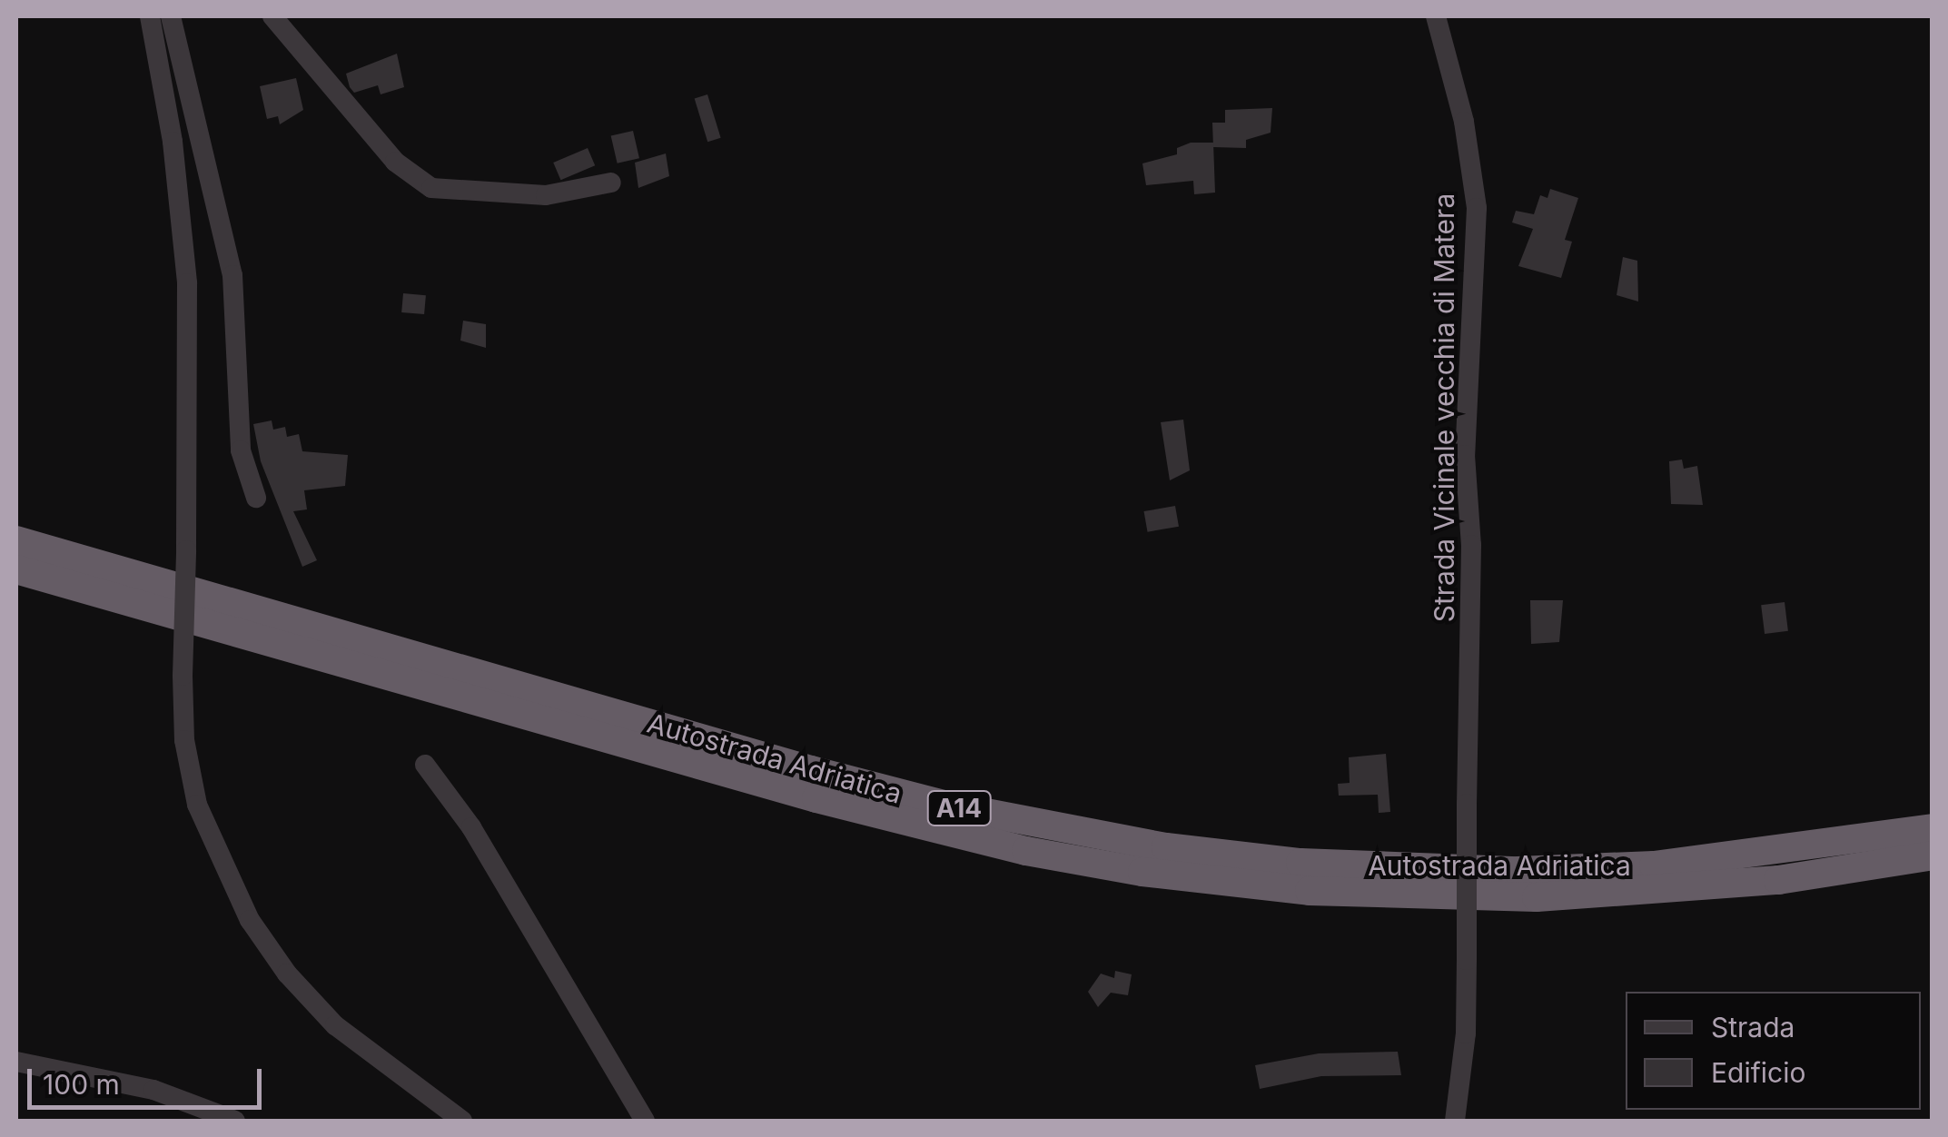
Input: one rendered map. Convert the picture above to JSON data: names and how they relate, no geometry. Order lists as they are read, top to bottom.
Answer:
{
  "streets": {
    "highway": ["Autostrada Adriatica", "A14"],
    "street": ["Strada Vicinale vecchia di Matera"]
  },
  "legend": ["Strada", "Edificio"],
  "scale_bar": "100 m"
}
